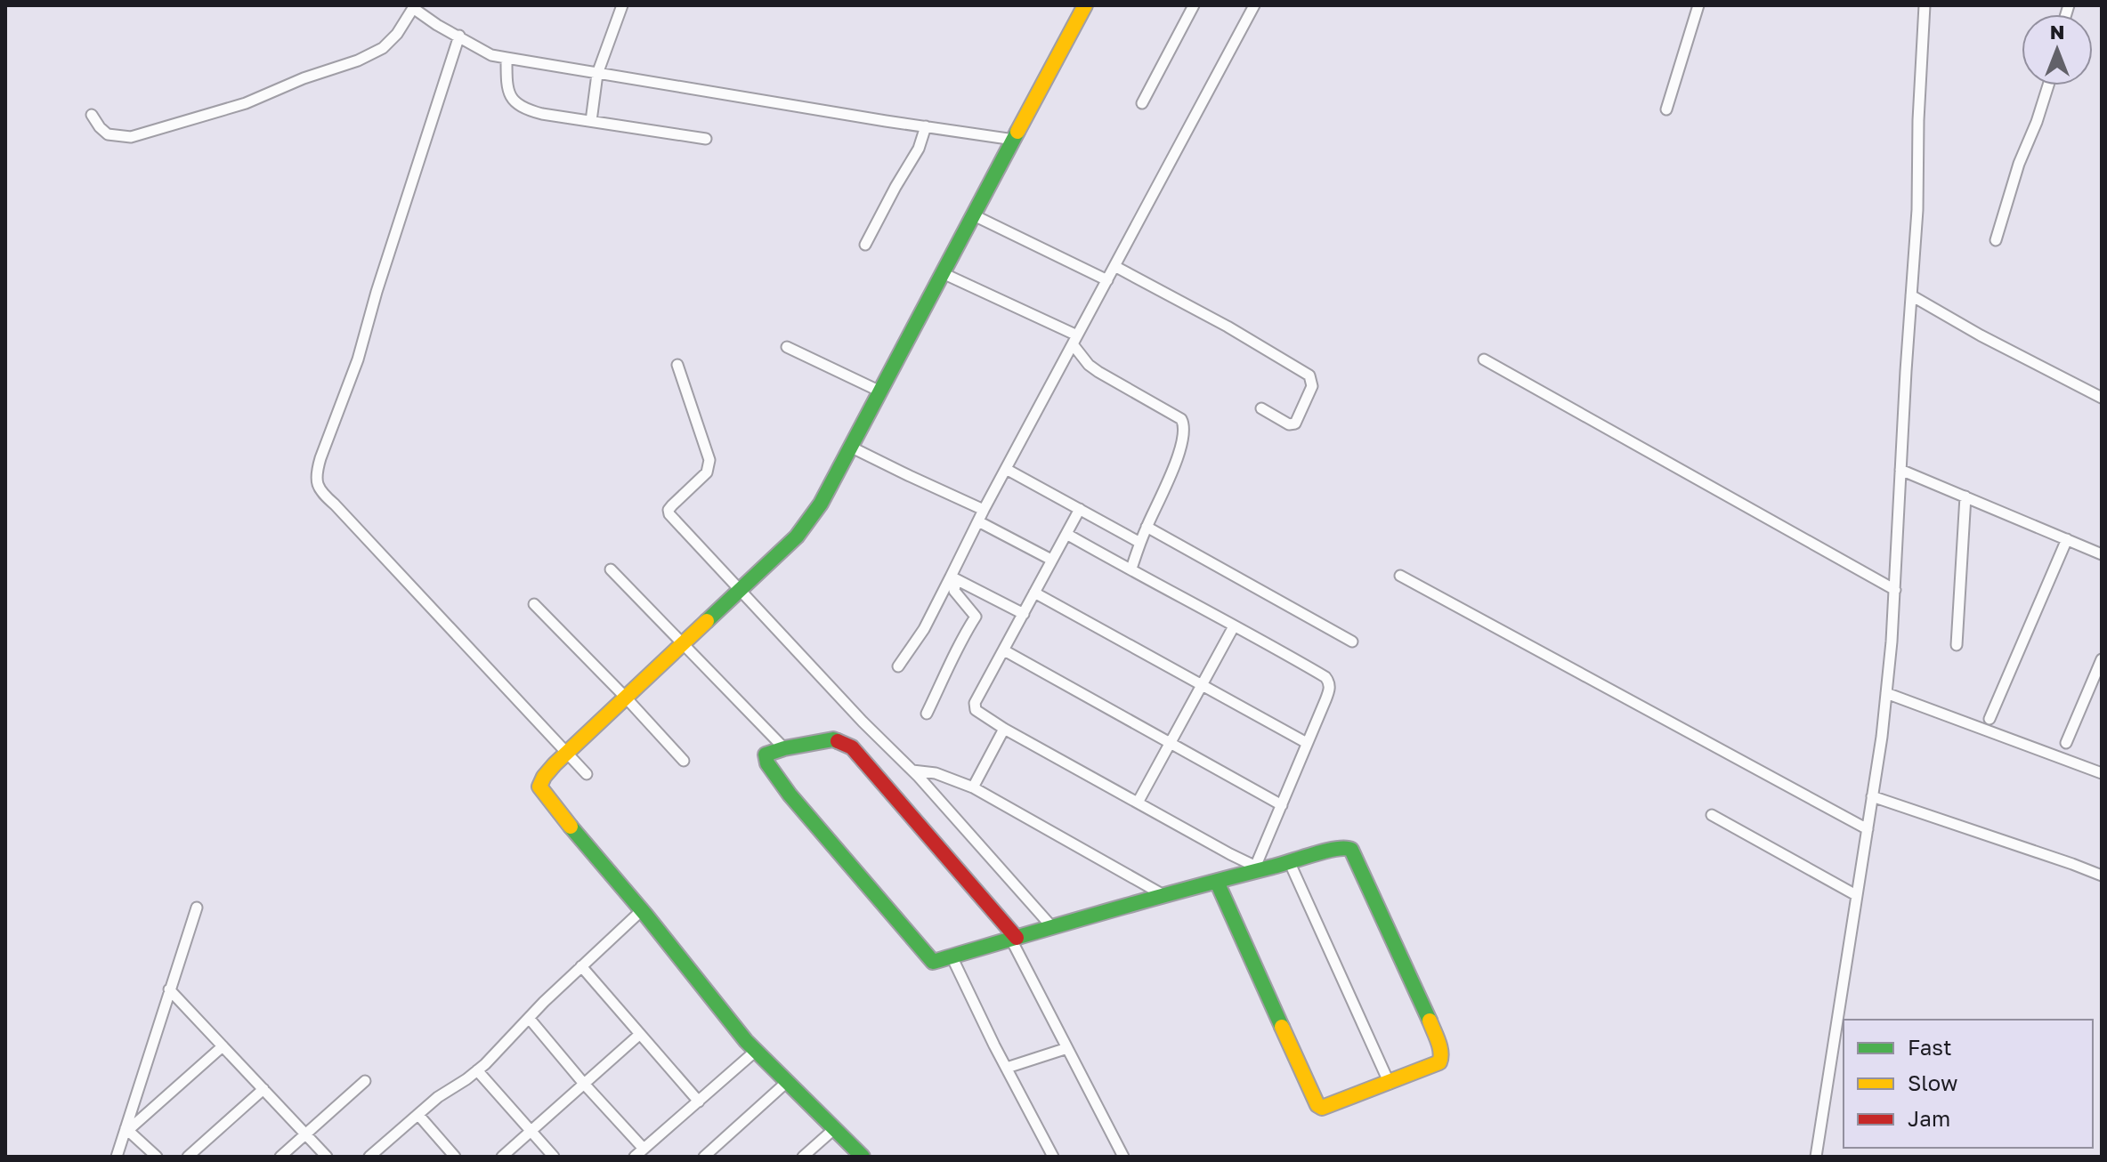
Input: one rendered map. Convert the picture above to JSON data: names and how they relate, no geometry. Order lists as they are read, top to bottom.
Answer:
{
  "legend": ["Fast", "Slow", "Jam"],
  "north": "top"
}
